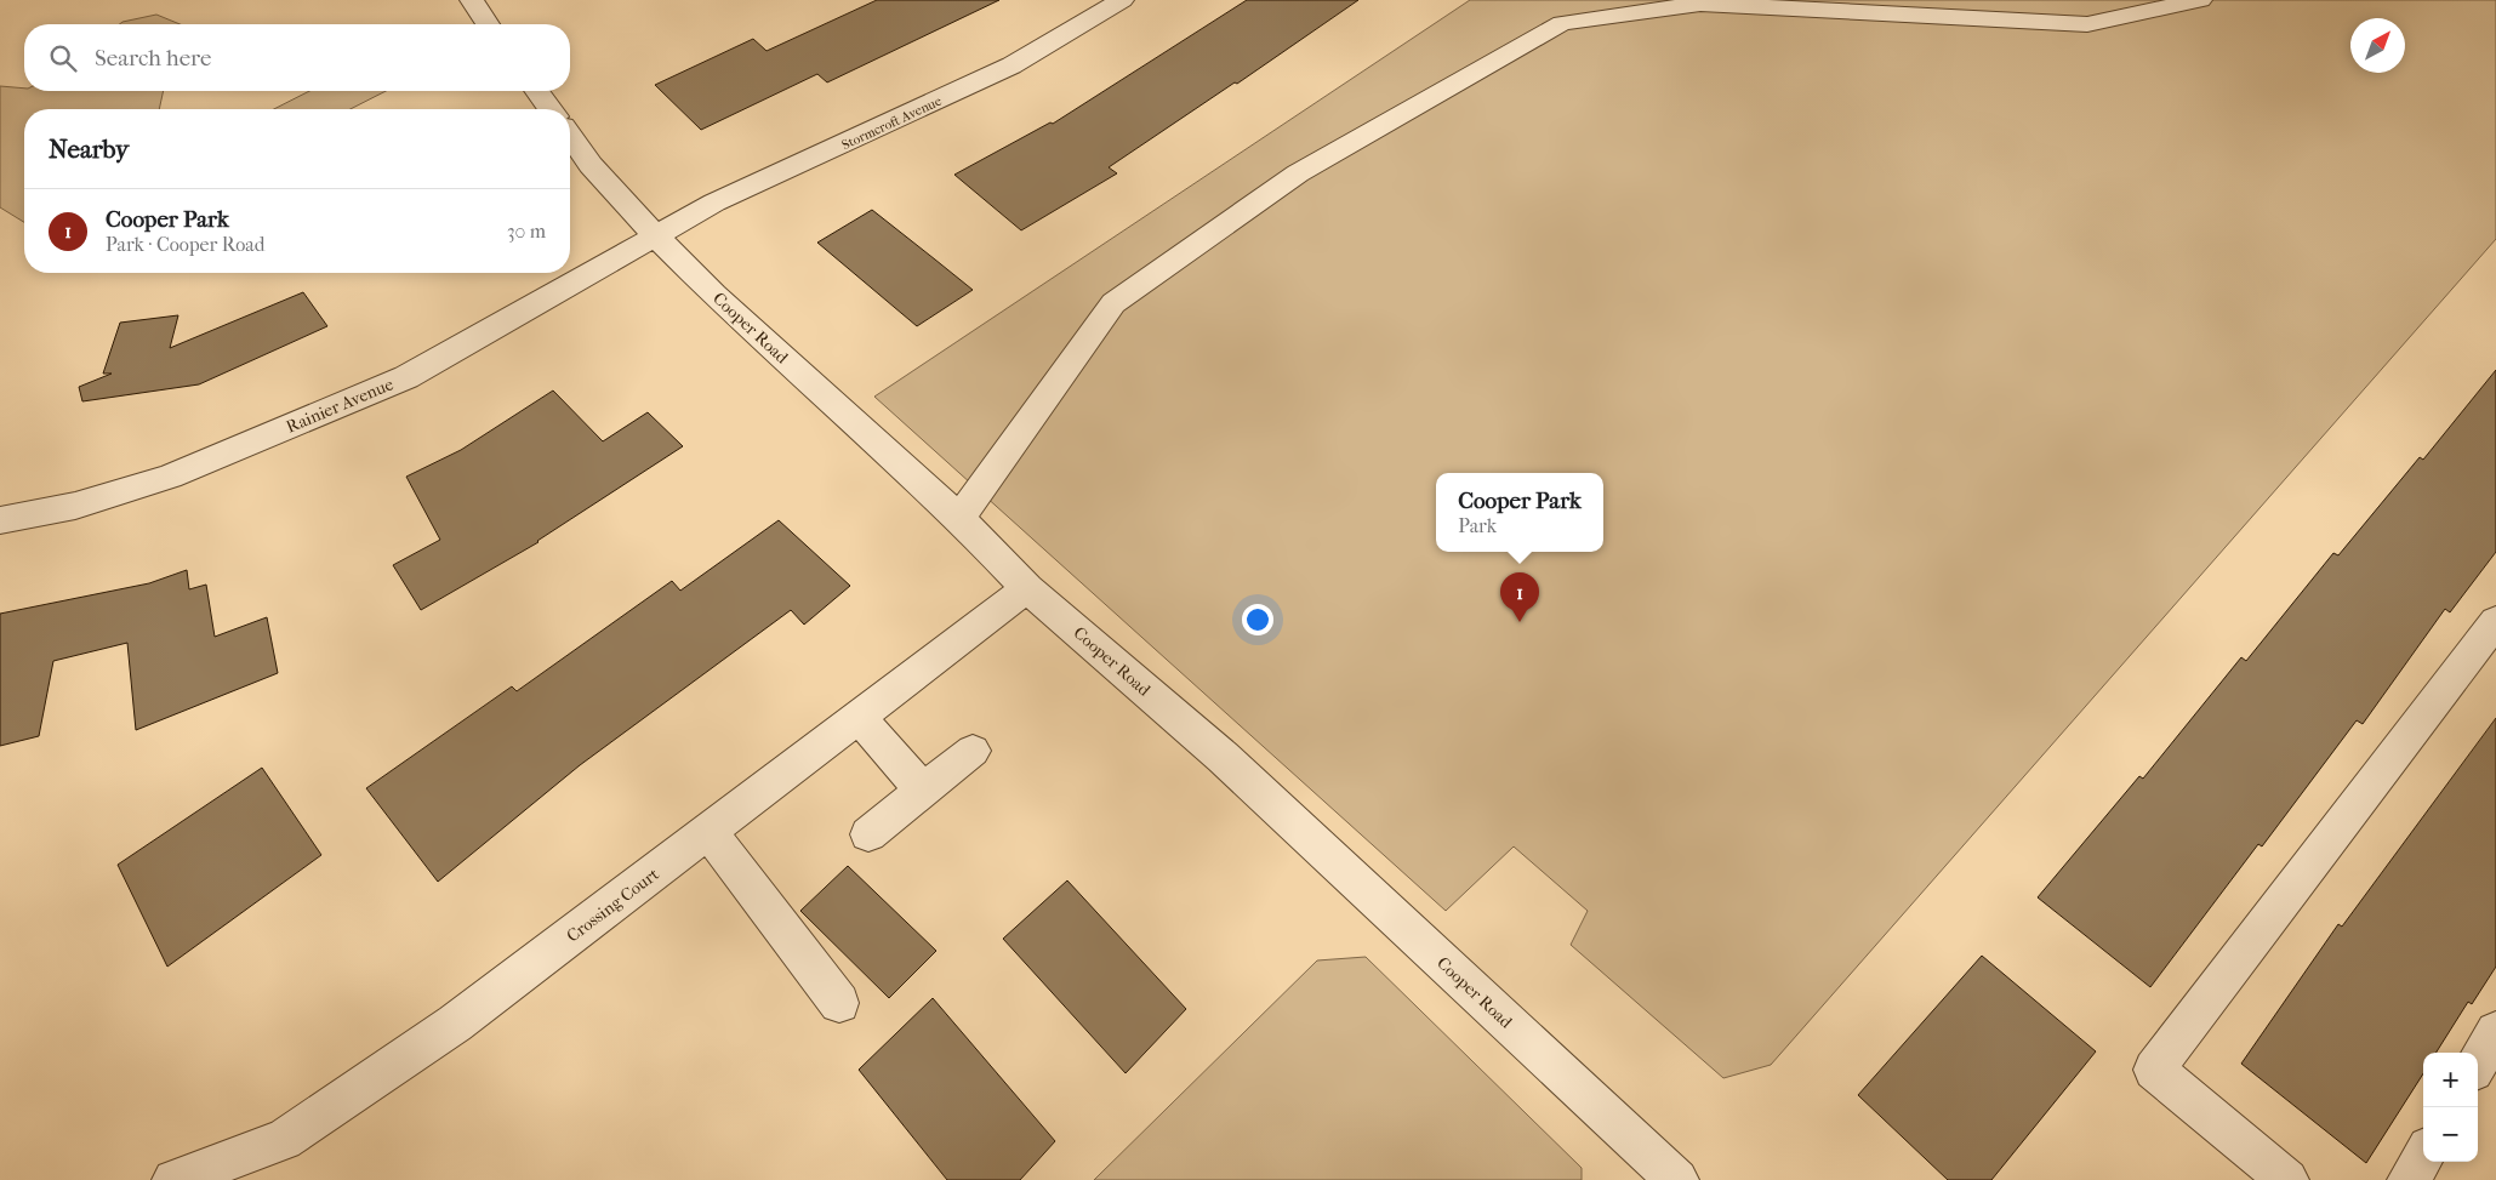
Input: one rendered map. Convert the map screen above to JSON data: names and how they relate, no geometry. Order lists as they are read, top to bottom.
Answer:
{
  "streets": {
    "street": [
      "Stormcroft Avenue",
      "Cooper Road",
      "Rainier Avenue",
      "Crossing Court"
    ]
  },
  "crossings": [
    ["Stormcroft Avenue", "Cooper Road"],
    ["Stormcroft Avenue", "Rainier Avenue"],
    ["Cooper Road", "Rainier Avenue"],
    ["Cooper Road", "Crossing Court"]
  ],
  "north": "top right",
  "page": {
    "search": "Search here",
    "heading": "Nearby",
    "list": [
      {
        "mark": "1",
        "name": "Cooper Park",
        "note": "Park · Cooper Road",
        "value": "30 m"
      }
    ],
    "popup": ["Cooper Park", "Park"],
    "pins": "1",
    "map_buttons": ["+", "−"]
  }
}
